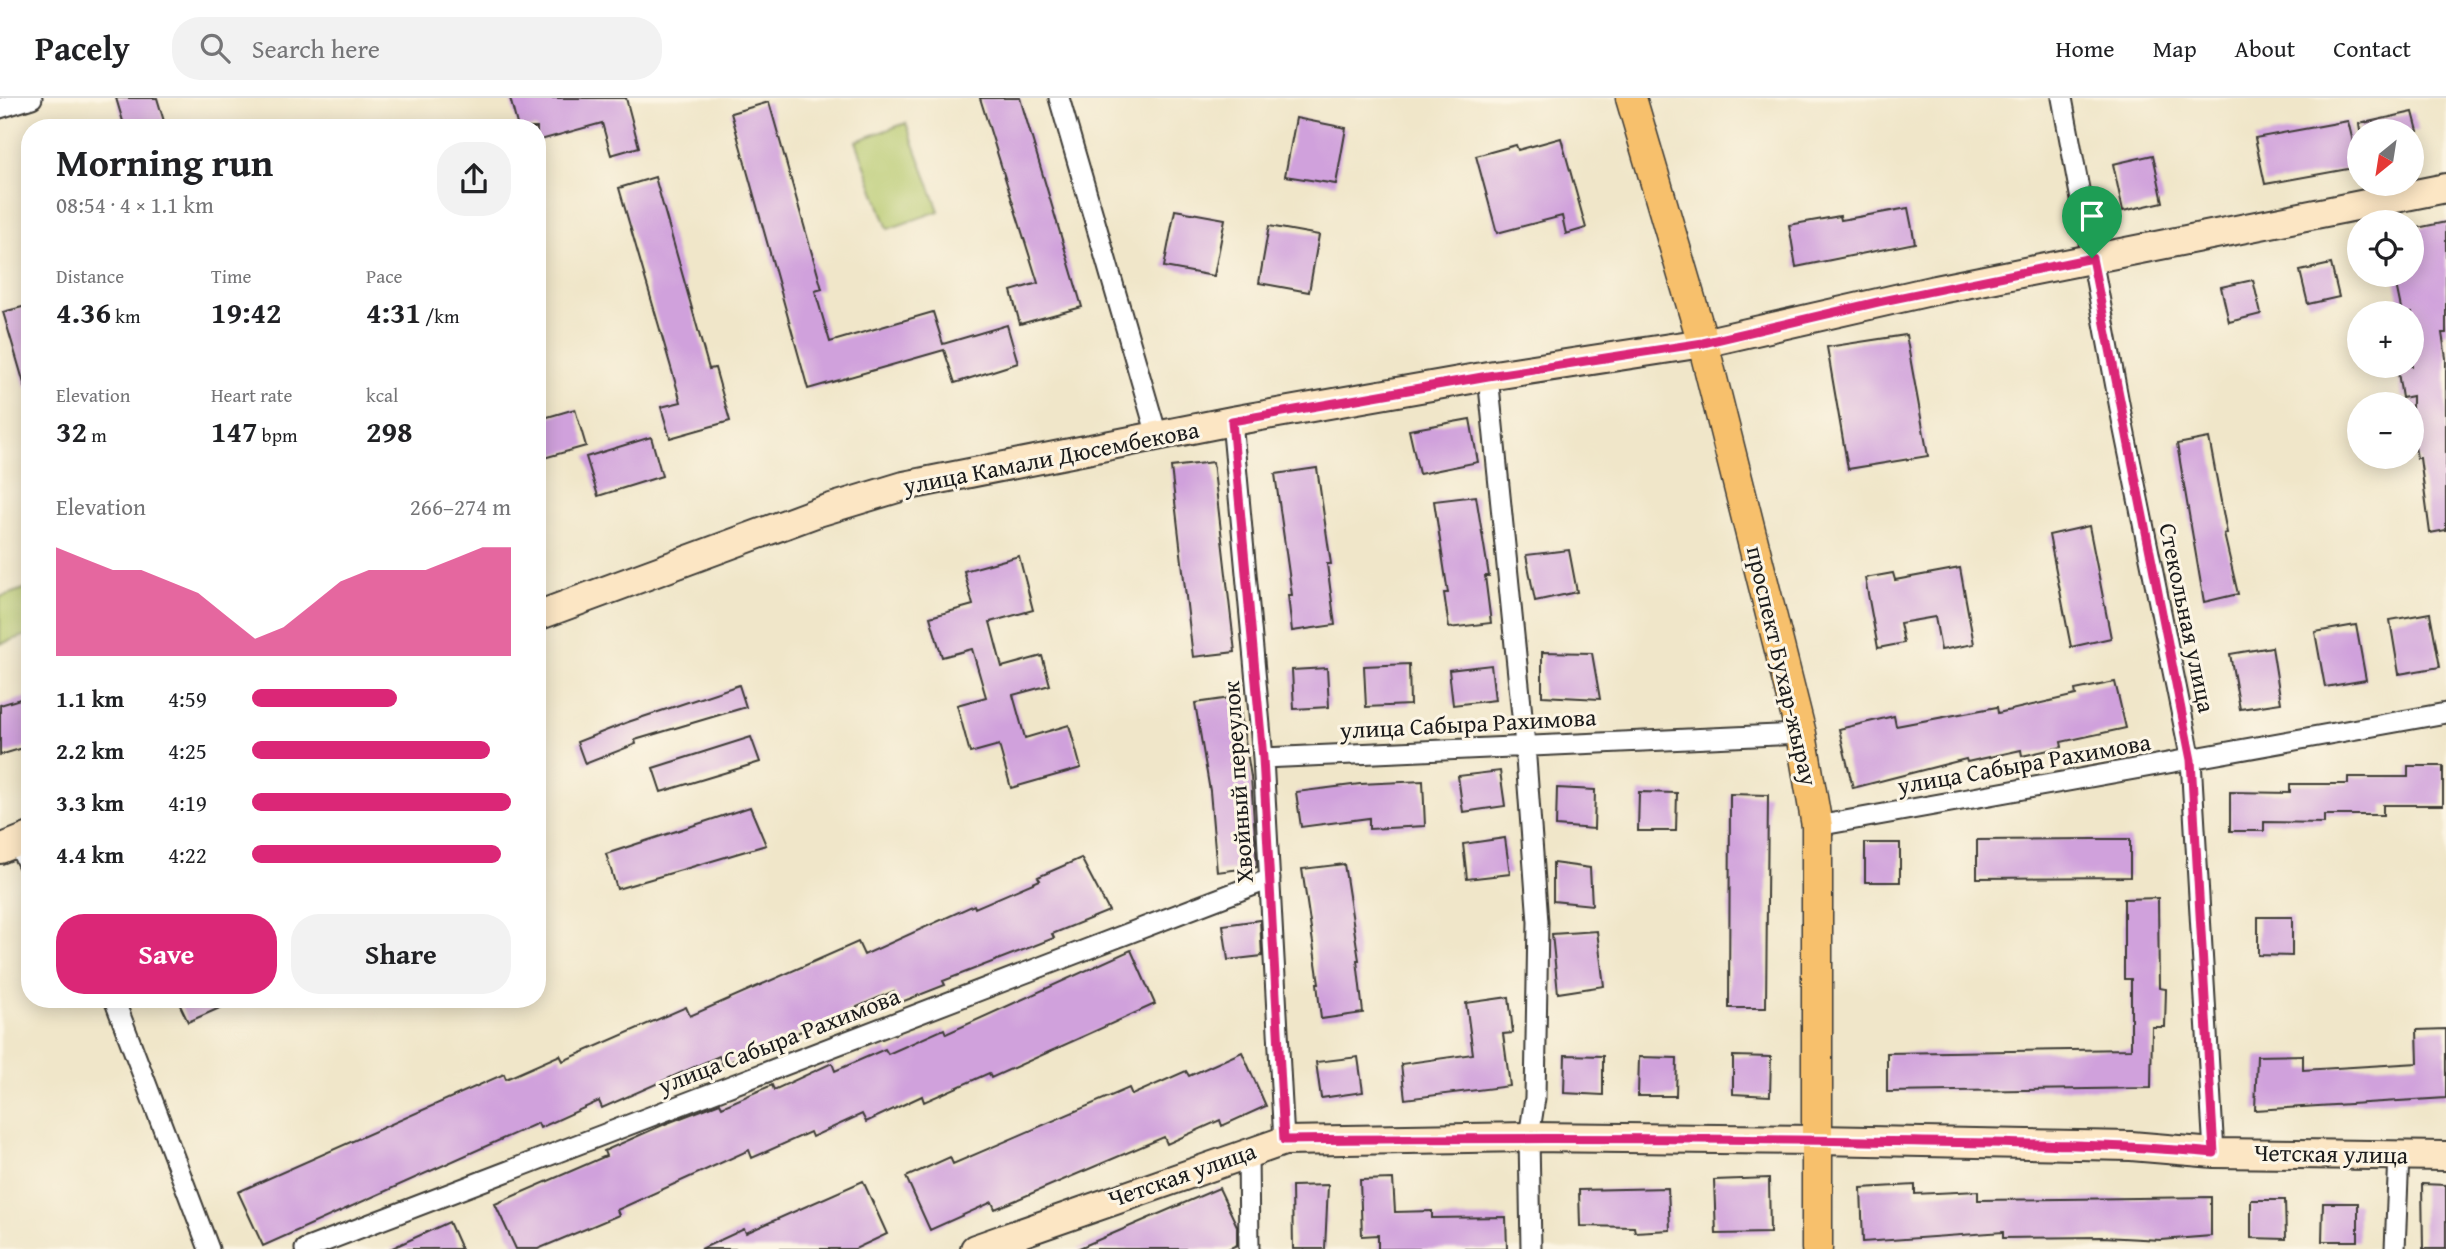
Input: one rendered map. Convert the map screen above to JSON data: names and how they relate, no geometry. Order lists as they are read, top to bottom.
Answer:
{
  "streets": {
    "main road": ["улица Камали Дюсембекова", "проспект Бухар-жырау", "Четская улица"],
    "street": ["Стекольная улица", "улица Сабыра Рахимова", "Хвойный переулок"]
  },
  "crossings": [
    ["улица Камали Дюсембекова", "Стекольная улица"],
    ["улица Камали Дюсембекова", "проспект Бухар-жырау"],
    ["улица Камали Дюсембекова", "Хвойный переулок"],
    ["Стекольная улица", "улица Сабыра Рахимова"],
    ["Стекольная улица", "Четская улица"],
    ["проспект Бухар-жырау", "улица Сабыра Рахимова"],
    ["проспект Бухар-жырау", "Четская улица"],
    ["улица Сабыра Рахимова", "Хвойный переулок"],
    ["Хвойный переулок", "Четская улица"]
  ],
  "north": "bottom left",
  "page": {
    "header": "Pacely",
    "search": "Search here",
    "nav": [
      "Home",
      "Map",
      "About",
      "Contact"
    ],
    "map_buttons": ["+", "−"],
    "heading": ["Morning run", "08:54 · 4 × 1.1 km"],
    "stats": [
      ["Distance", "4.36 km"],
      ["Time", "19:42"],
      ["Pace", "4:31 /km"],
      ["Elevation", "32 m"],
      ["Heart rate", "147 bpm"],
      ["kcal", "298"]
    ],
    "chart": ["Elevation", "266–274 m"],
    "list": [
      {
        "name": "1.1 km",
        "note": "4:59"
      },
      {
        "name": "2.2 km",
        "note": "4:25"
      },
      {
        "name": "3.3 km",
        "note": "4:19"
      },
      {
        "name": "4.4 km",
        "note": "4:22"
      }
    ],
    "buttons": ["Save", "Share"]
  }
}
